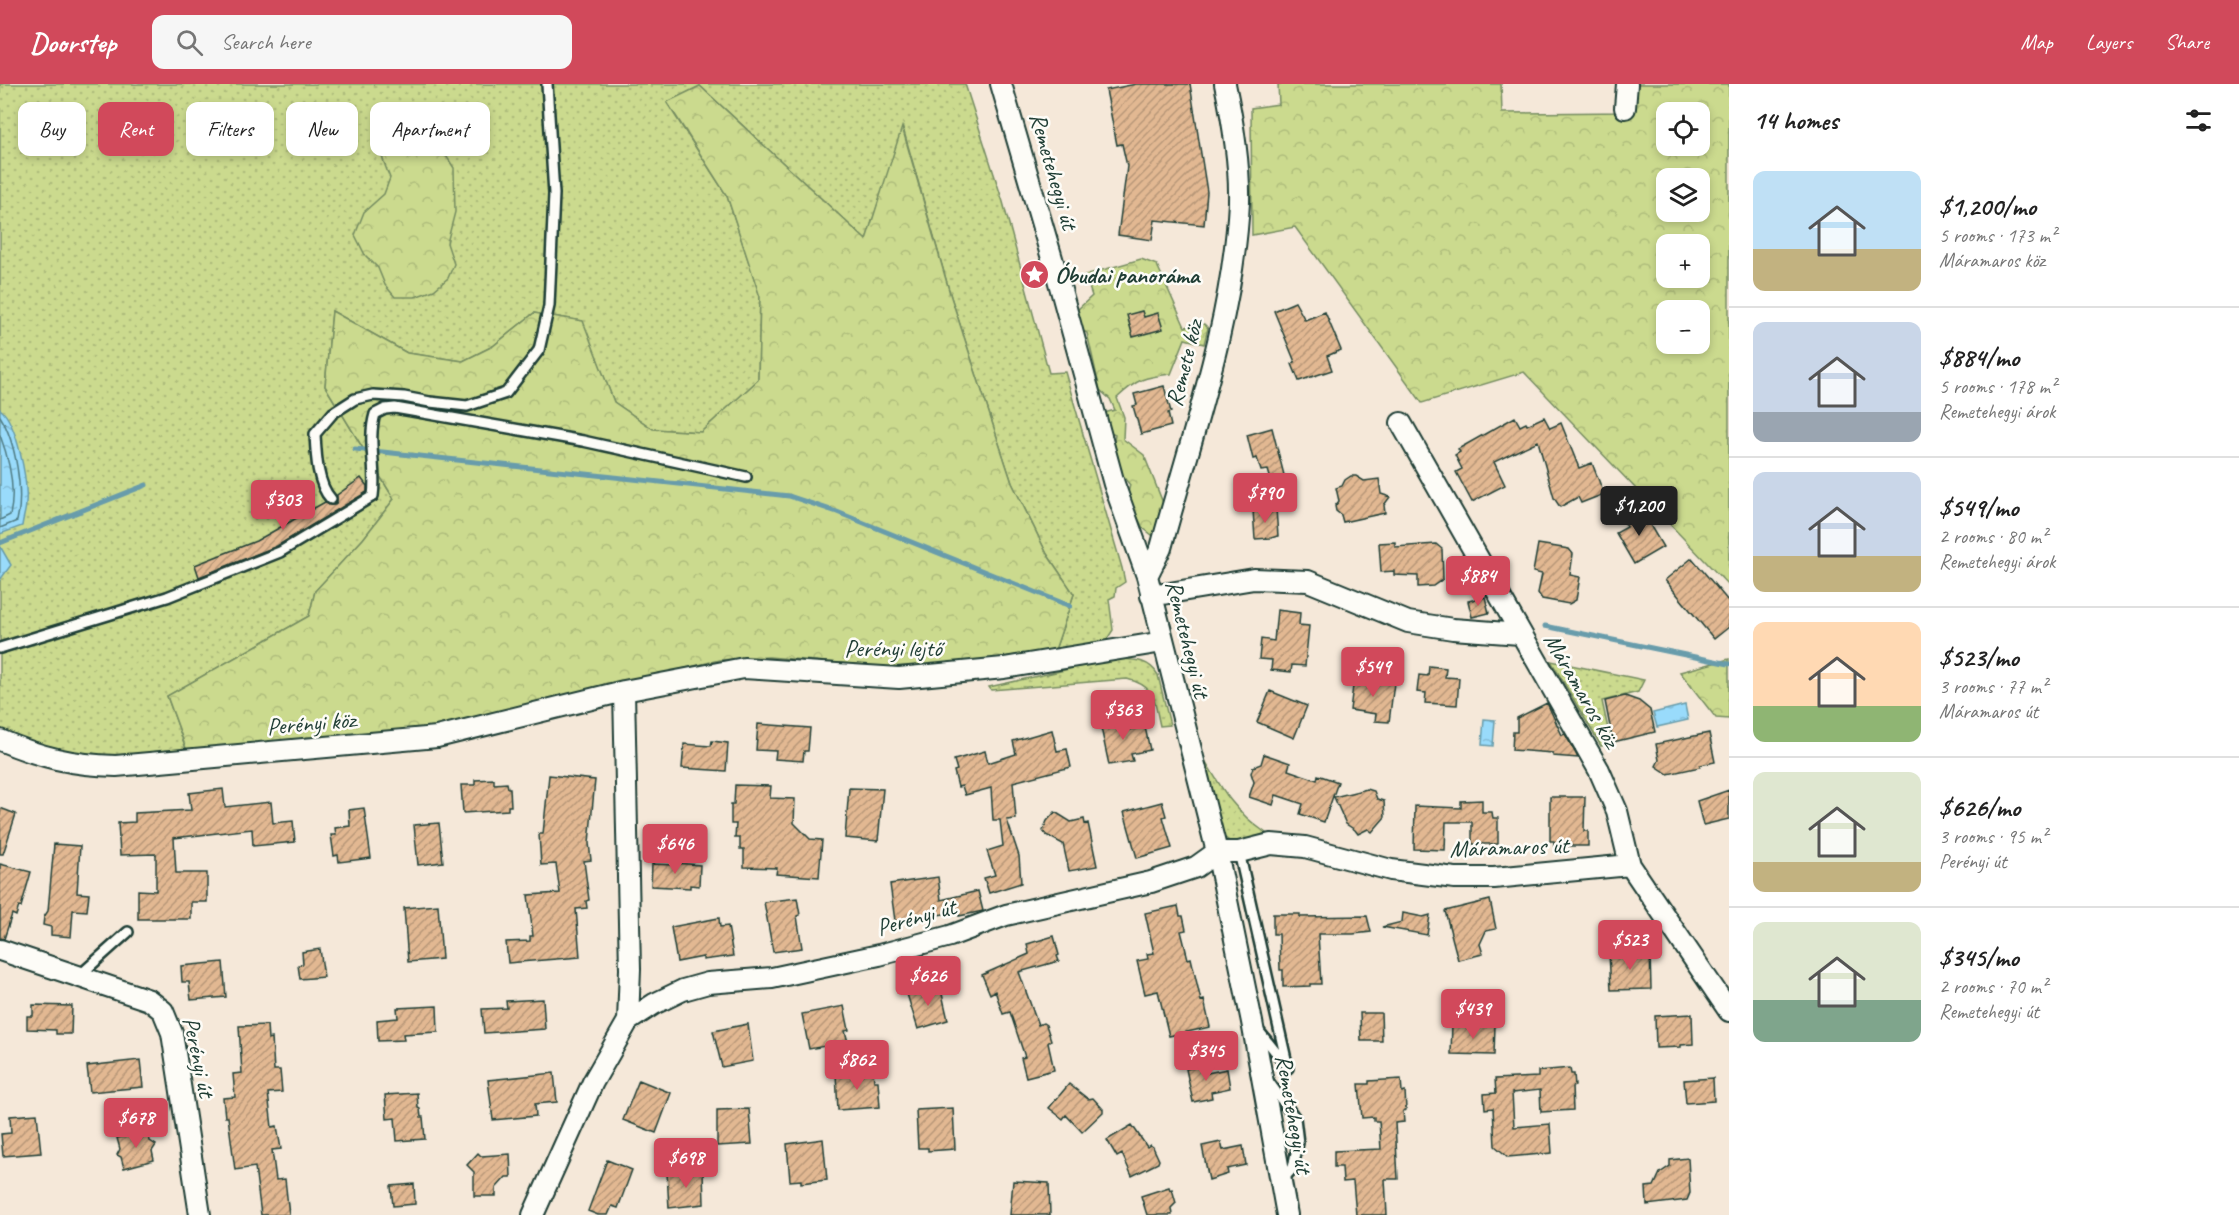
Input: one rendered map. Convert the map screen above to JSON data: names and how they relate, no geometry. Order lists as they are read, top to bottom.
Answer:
{
  "streets": {
    "street": [
      "Remetehegyi út",
      "Remete köz",
      "Perényi lejtő",
      "Máramaros köz",
      "Perényi köz",
      "Máramaros út",
      "Perényi út"
    ]
  },
  "crossings": [
    ["Remetehegyi út", "Remete köz"],
    ["Remetehegyi út", "Perényi lejtő"],
    ["Remetehegyi út", "Máramaros út"],
    ["Remetehegyi út", "Perényi út"],
    ["Perényi lejtő", "Perényi köz"],
    ["Perényi lejtő", "Perényi út"],
    ["Máramaros köz", "Máramaros út"],
    ["Perényi köz", "Perényi út"],
    ["Máramaros út", "Perényi út"]
  ],
  "places": {
    "place": ["Óbudai panoráma"]
  },
  "page": {
    "header": "Doorstep",
    "search": "Search here",
    "nav": ["Map", "Layers", "Share"],
    "heading": "14 homes",
    "map_buttons": ["+", "−"],
    "chip": [
      "Buy",
      "Rent",
      "Filters",
      "New",
      "Apartment"
    ],
    "list": [
      {
        "name": "$1,200/mo",
        "note": "5 rooms · 173 m² · Máramaros köz"
      },
      {
        "name": "$884/mo",
        "note": "5 rooms · 178 m² · Remetehegyi árok"
      },
      {
        "name": "$549/mo",
        "note": "2 rooms · 80 m² · Remetehegyi árok"
      },
      {
        "name": "$523/mo",
        "note": "3 rooms · 77 m² · Máramaros út"
      },
      {
        "name": "$626/mo",
        "note": "3 rooms · 95 m² · Perényi út"
      },
      {
        "name": "$345/mo",
        "note": "2 rooms · 70 m² · Remetehegyi út"
      }
    ],
    "price": [
      "$790",
      "$303",
      "$1,200",
      "$884",
      "$549",
      "$363",
      "$646",
      "$523",
      "$626",
      "$439",
      "$345",
      "$862",
      "$678",
      "$698"
    ]
  }
}
